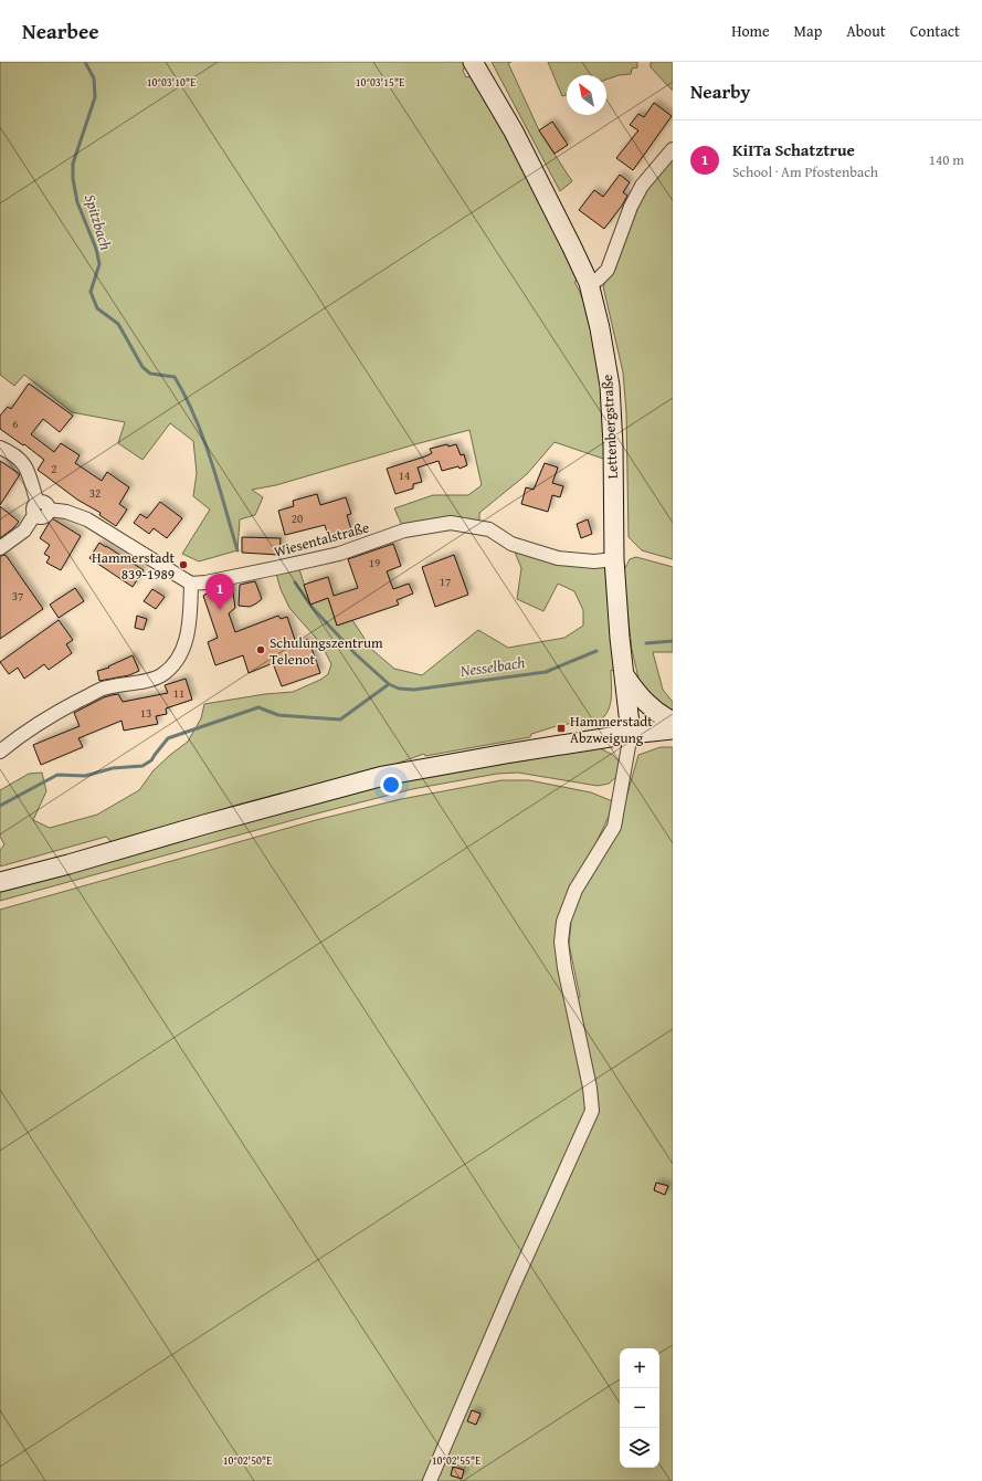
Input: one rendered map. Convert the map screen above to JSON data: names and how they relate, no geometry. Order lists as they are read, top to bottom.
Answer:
{
  "streets": {
    "street": ["Lettenbergstraße", "Wiesentalstraße"]
  },
  "crossings": [
    ["Lettenbergstraße", "Wiesentalstraße"]
  ],
  "water": ["Spitzbach", "Nesselbach"],
  "places": {
    "other": ["Hammerstadt 839-1989", "Schulungszentrum Telenot"],
    "transit": ["Hammerstadt Abzweigung"]
  },
  "house_numbers": [
    "6",
    "2",
    "14",
    "32",
    "20",
    "19",
    "17",
    "37",
    "11",
    "13"
  ],
  "north": "top left",
  "page": {
    "header": "Nearbee",
    "nav": [
      "Home",
      "Map",
      "About",
      "Contact"
    ],
    "heading": "Nearby",
    "list": [
      {
        "mark": "1",
        "name": "KiITa Schatztrue",
        "note": "School · Am Pfostenbach",
        "value": "140 m"
      }
    ],
    "pins": "1",
    "map_buttons": ["+", "−"]
  },
  "coordinates": [
    "10°03'10\"E",
    "10°03'15\"E",
    "10°02'50\"E",
    "10°02'55\"E"
  ]
}
